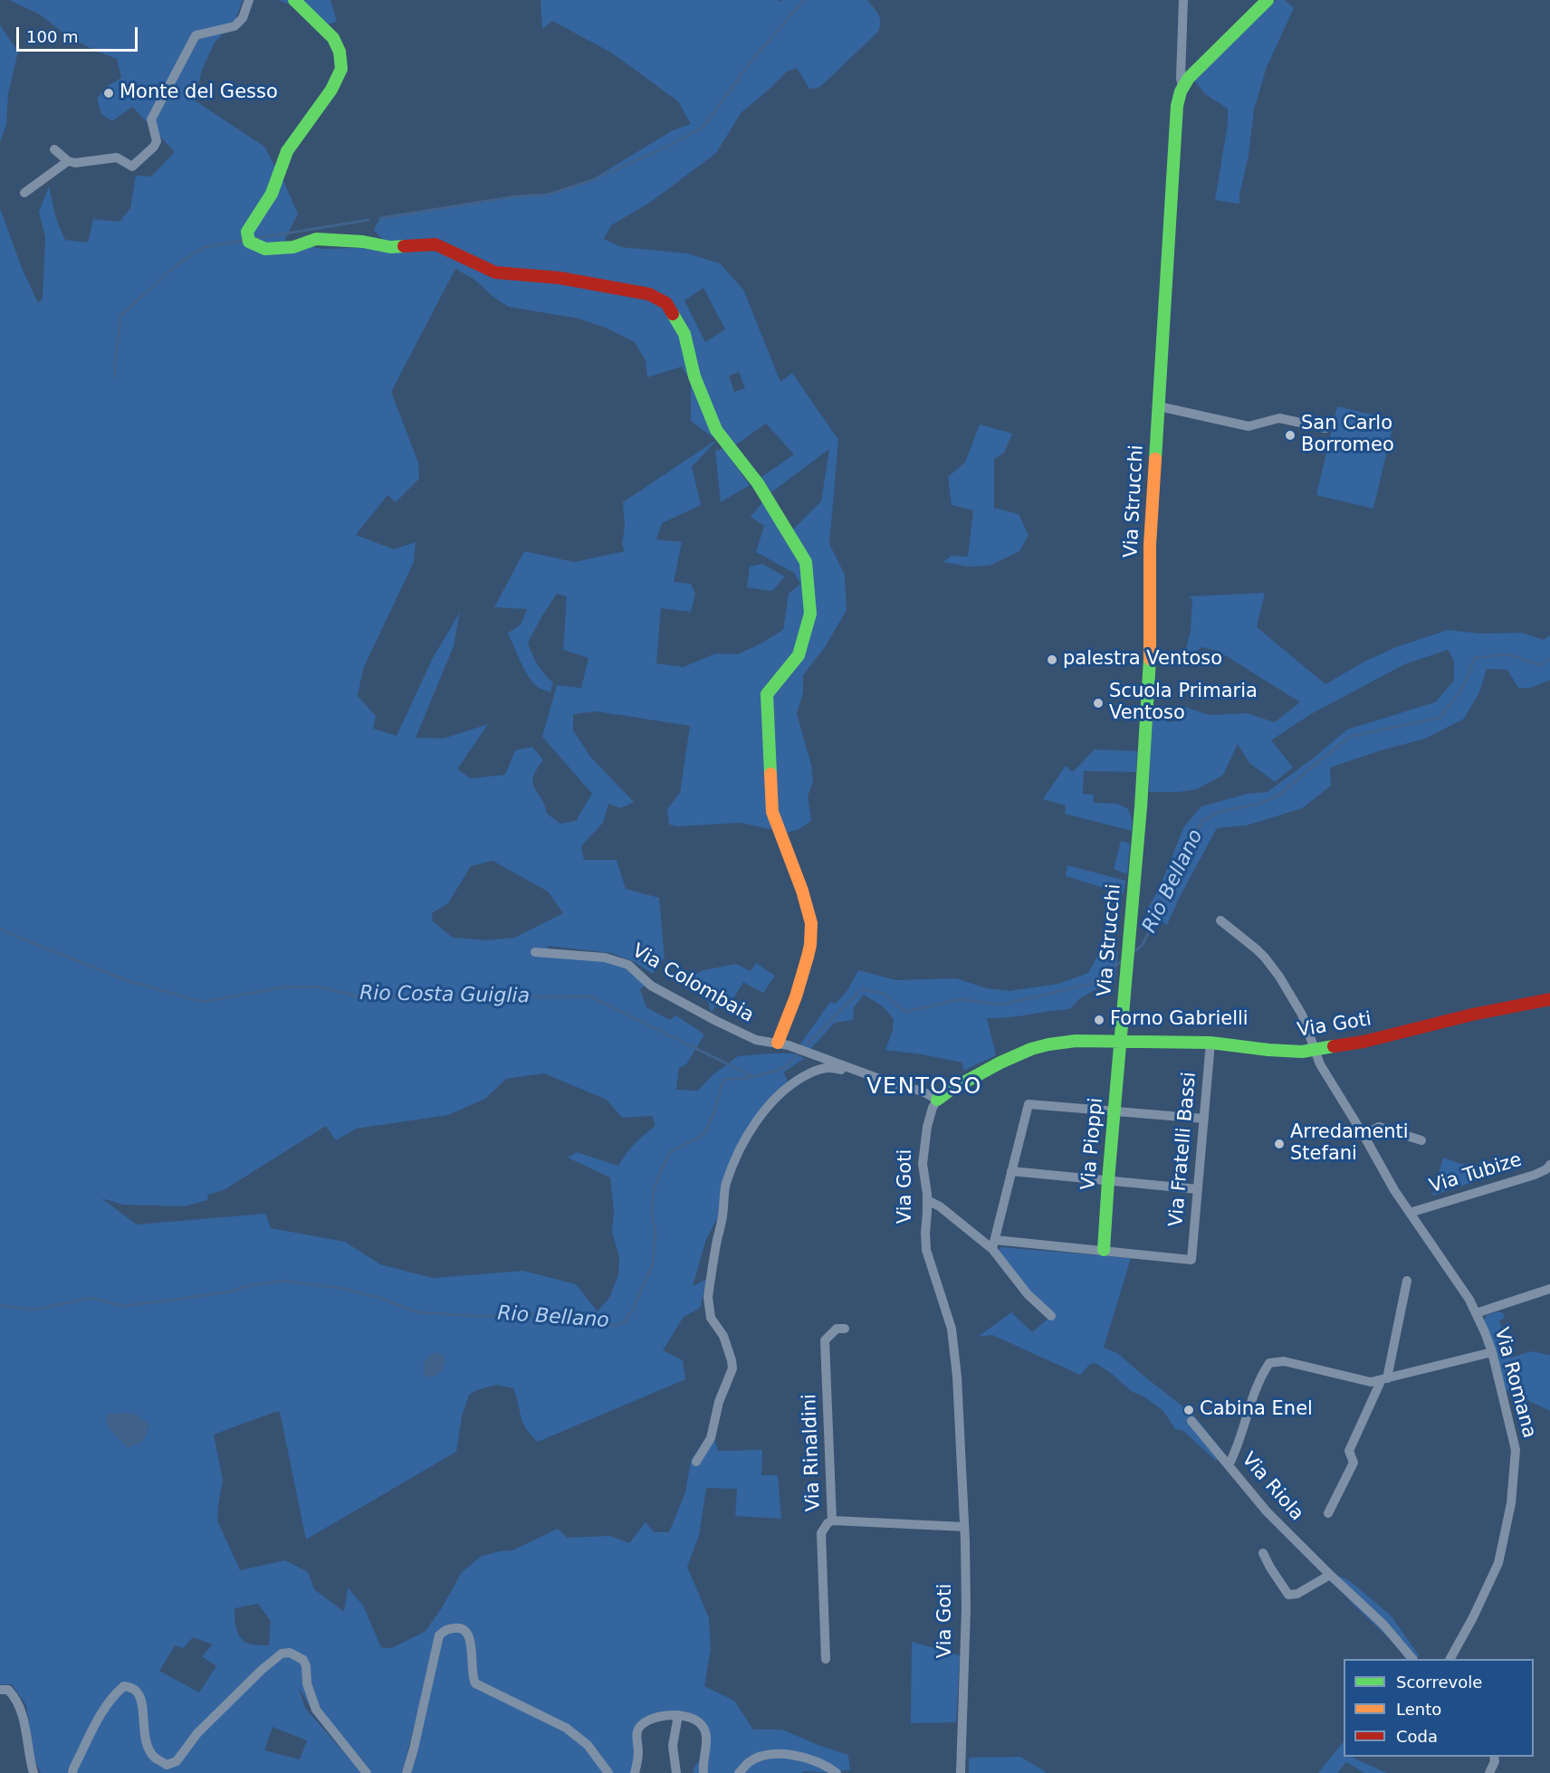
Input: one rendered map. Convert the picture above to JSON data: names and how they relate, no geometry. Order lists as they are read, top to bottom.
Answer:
{
  "streets": {
    "street": [
      "Via Strucchi",
      "Via Colombaia",
      "Via Goti",
      "Via Pioppi",
      "Via Fratelli Bassi",
      "Via Tubize",
      "Via Romana",
      "Via Rinaldini",
      "Via Riola"
    ]
  },
  "crossings": [
    ["Via Strucchi", "Via Goti"],
    ["Via Strucchi", "Via Pioppi"],
    ["Via Colombaia", "Via Goti"],
    ["Via Goti", "Via Pioppi"],
    ["Via Goti", "Via Fratelli Bassi"],
    ["Via Goti", "Via Romana"],
    ["Via Goti", "Via Rinaldini"],
    ["Via Pioppi", "Via Fratelli Bassi"],
    ["Via Tubize", "Via Romana"]
  ],
  "districts": ["VENTOSO"],
  "water": ["Rio Bellano", "Rio Costa Guiglia"],
  "places": [
    "Monte del Gesso",
    "San Carlo Borromeo",
    "palestra Ventoso",
    "Scuola Primaria Ventoso",
    "Forno Gabrielli",
    "Arredamenti Stefani",
    "Cabina Enel"
  ],
  "legend": ["Scorrevole", "Lento", "Coda"],
  "scale_bar": "100 m"
}
